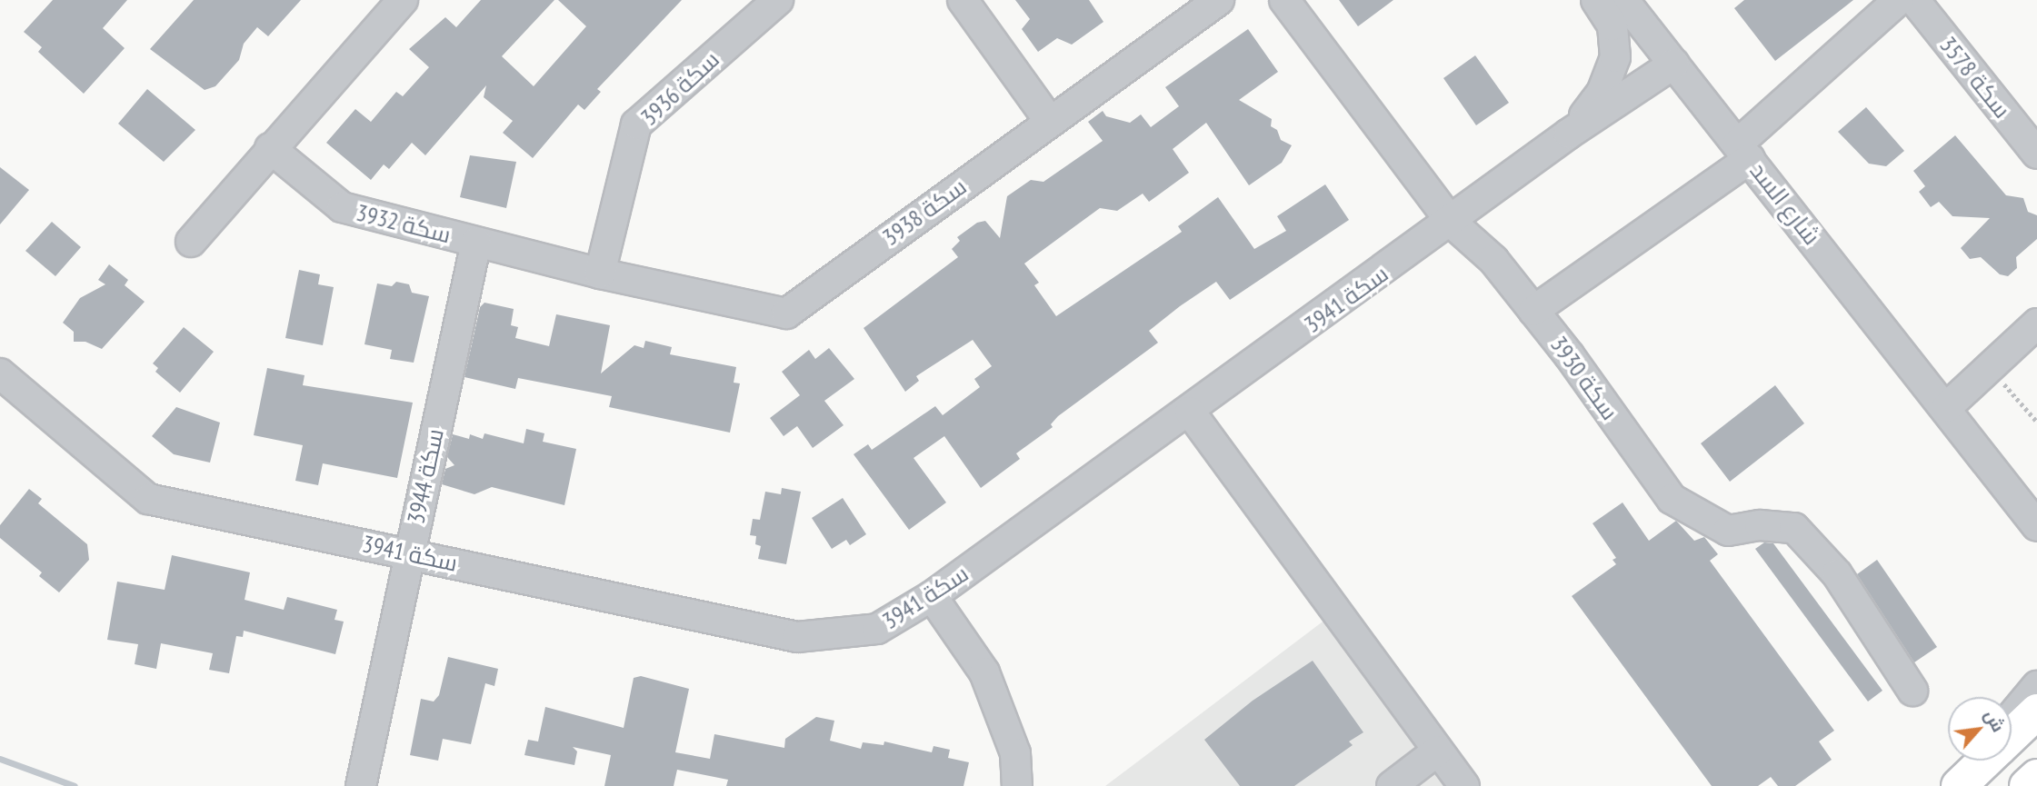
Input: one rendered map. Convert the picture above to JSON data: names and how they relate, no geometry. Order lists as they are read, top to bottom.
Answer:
{
  "streets": {
    "street": [
      "سكة 3578",
      "سكة 3936",
      "شارع السد",
      "سكة 3938",
      "سكة 3932",
      "سكة 3941",
      "سكة 3930",
      "سكة 3944"
    ]
  },
  "crossings": [
    ["سكة 3936", "سكة 3938"],
    ["سكة 3936", "سكة 3932"],
    ["شارع السد", "سكة 3941"],
    ["سكة 3938", "سكة 3932"],
    ["سكة 3932", "سكة 3944"],
    ["سكة 3941", "سكة 3930"],
    ["سكة 3941", "سكة 3944"]
  ],
  "north": "top right"
}
